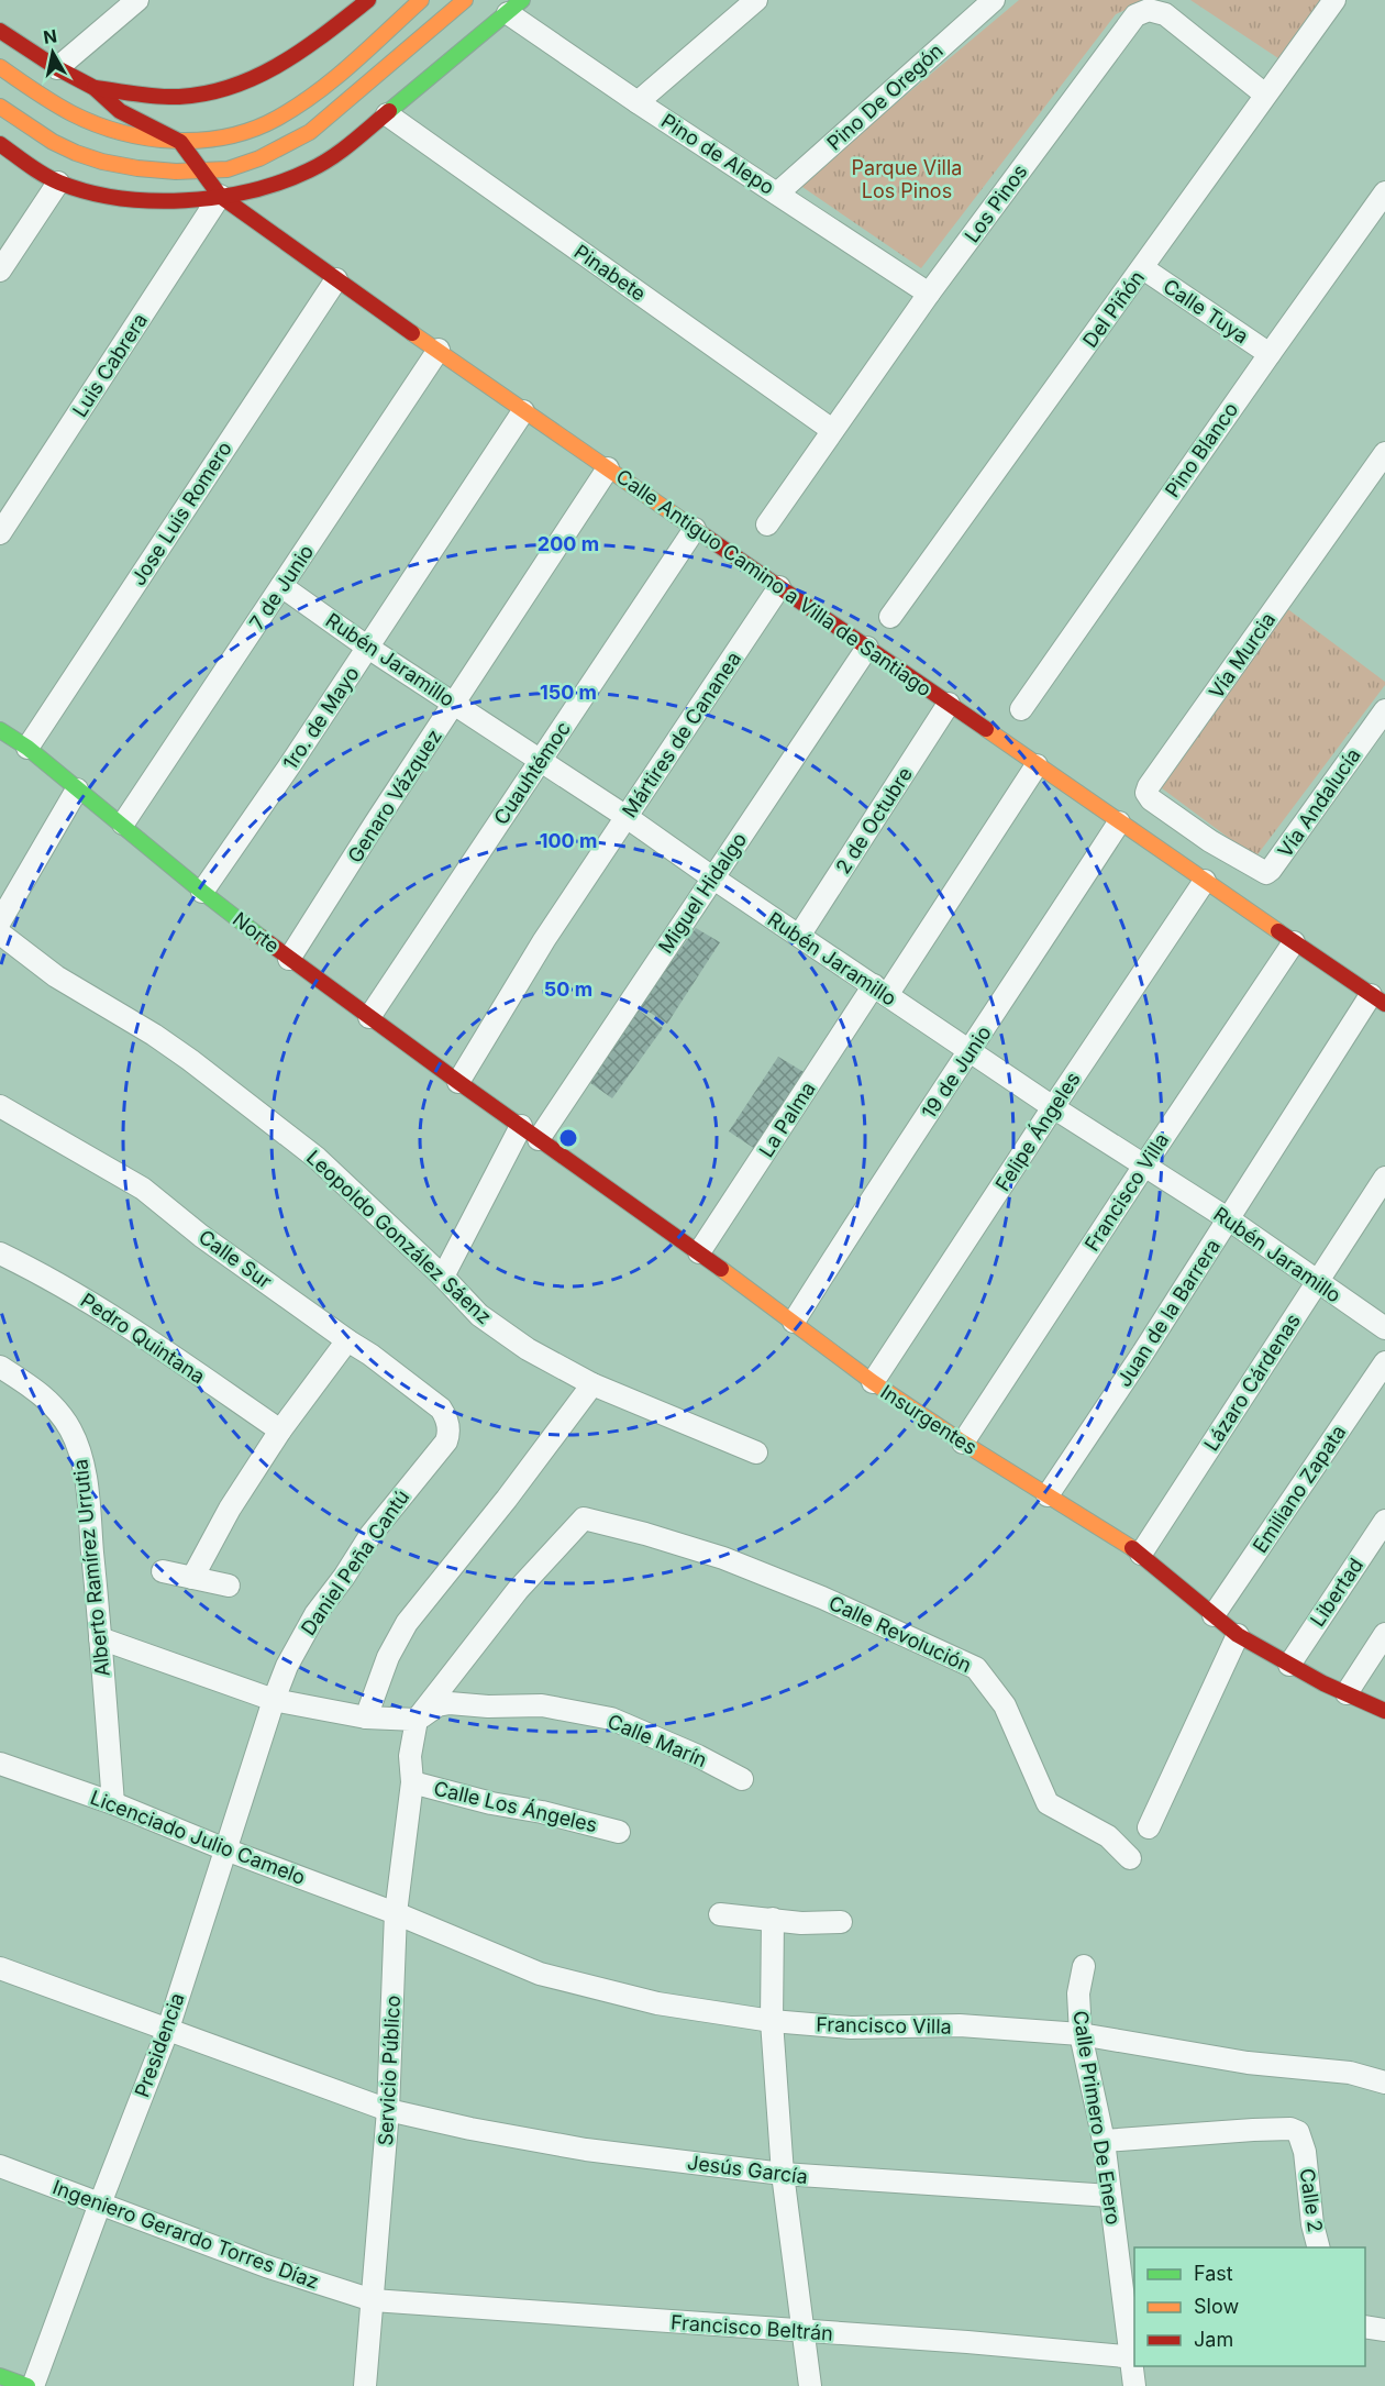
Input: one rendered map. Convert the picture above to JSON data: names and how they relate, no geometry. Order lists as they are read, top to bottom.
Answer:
{
  "streets": {
    "street": [
      "Pino De Oregón",
      "Pino de Alepo",
      "Los Pinos",
      "Pinabete",
      "Del Piñón",
      "Calle Tuya",
      "Luis Cabrera",
      "Pino Blanco",
      "Jose Luis Romero",
      "Calle Antiguo Camino a Villa de Santiago",
      "7 de Junio",
      "Vía Murcia",
      "Rubén Jaramillo",
      "1ro. de Mayo",
      "Mártires de Cananea",
      "Cuauhtémoc",
      "Genaro Vázquez",
      "Vía Andalucía",
      "2 de Octubre",
      "Miguel Hidalgo",
      "Norte",
      "19 de Junio",
      "La Palma",
      "Felipe Ángeles",
      "Francisco Villa",
      "Leopoldo González Sáenz",
      "Calle Sur",
      "Juan de la Barrera",
      "Pedro Quintana",
      "Lázaro Cárdenas",
      "Insurgentes",
      "Emiliano Zapata",
      "Daniel Peña Cantú",
      "Alberto Ramírez Urrutia",
      "Libertad",
      "Calle Revolución",
      "Calle Marín",
      "Calle Los Ángeles",
      "Licenciado Julio Camelo",
      "Presidencia",
      "Servicio Público",
      "Calle Primero De Enero",
      "Jesús García",
      "Calle 2",
      "Ingeniero Gerardo Torres Díaz",
      "Francisco Beltrán"
    ]
  },
  "crossings": [
    ["Pino De Oregón", "Pino de Alepo"],
    ["Pino de Alepo", "Los Pinos"],
    ["Los Pinos", "Pinabete"],
    ["Los Pinos", "Del Piñón"],
    ["Del Piñón", "Calle Tuya"],
    ["Calle Tuya", "Pino Blanco"],
    ["Luis Cabrera", "Calle Antiguo Camino a Villa de Santiago"],
    ["Jose Luis Romero", "Calle Antiguo Camino a Villa de Santiago"],
    ["Jose Luis Romero", "Norte"],
    ["Calle Antiguo Camino a Villa de Santiago", "7 de Junio"],
    ["Calle Antiguo Camino a Villa de Santiago", "1ro. de Mayo"],
    ["Calle Antiguo Camino a Villa de Santiago", "Mártires de Cananea"],
    ["Calle Antiguo Camino a Villa de Santiago", "Cuauhtémoc"],
    ["Calle Antiguo Camino a Villa de Santiago", "Genaro Vázquez"],
    ["Calle Antiguo Camino a Villa de Santiago", "2 de Octubre"],
    ["Calle Antiguo Camino a Villa de Santiago", "Miguel Hidalgo"],
    ["Calle Antiguo Camino a Villa de Santiago", "19 de Junio"],
    ["Calle Antiguo Camino a Villa de Santiago", "La Palma"],
    ["Calle Antiguo Camino a Villa de Santiago", "Felipe Ángeles"],
    ["Calle Antiguo Camino a Villa de Santiago", "Francisco Villa"],
    ["Calle Antiguo Camino a Villa de Santiago", "Juan de la Barrera"],
    ["7 de Junio", "Rubén Jaramillo"],
    ["7 de Junio", "Norte"],
    ["Vía Murcia", "Vía Andalucía"],
    ["Rubén Jaramillo", "1ro. de Mayo"],
    ["Rubén Jaramillo", "Mártires de Cananea"],
    ["Rubén Jaramillo", "Cuauhtémoc"],
    ["Rubén Jaramillo", "Genaro Vázquez"],
    ["Rubén Jaramillo", "2 de Octubre"],
    ["Rubén Jaramillo", "Miguel Hidalgo"],
    ["Rubén Jaramillo", "19 de Junio"],
    ["Rubén Jaramillo", "La Palma"],
    ["Rubén Jaramillo", "Felipe Ángeles"],
    ["Rubén Jaramillo", "Francisco Villa"],
    ["Rubén Jaramillo", "Juan de la Barrera"],
    ["Rubén Jaramillo", "Lázaro Cárdenas"],
    ["1ro. de Mayo", "Norte"],
    ["Mártires de Cananea", "Norte"],
    ["Cuauhtémoc", "Norte"],
    ["Genaro Vázquez", "Norte"],
    ["Miguel Hidalgo", "Insurgentes"],
    ["Norte", "Insurgentes"],
    ["19 de Junio", "Insurgentes"],
    ["La Palma", "Insurgentes"],
    ["Felipe Ángeles", "Insurgentes"],
    ["Francisco Villa", "Insurgentes"],
    ["Francisco Villa", "Licenciado Julio Camelo"],
    ["Francisco Villa", "Servicio Público"],
    ["Francisco Villa", "Calle Primero De Enero"],
    ["Calle Sur", "Daniel Peña Cantú"],
    ["Juan de la Barrera", "Insurgentes"],
    ["Lázaro Cárdenas", "Insurgentes"],
    ["Insurgentes", "Emiliano Zapata"],
    ["Insurgentes", "Libertad"],
    ["Daniel Peña Cantú", "Presidencia"],
    ["Alberto Ramírez Urrutia", "Licenciado Julio Camelo"],
    ["Calle Revolución", "Calle Marín"],
    ["Calle Revolución", "Servicio Público"],
    ["Calle Marín", "Servicio Público"],
    ["Calle Los Ángeles", "Servicio Público"],
    ["Licenciado Julio Camelo", "Presidencia"],
    ["Licenciado Julio Camelo", "Servicio Público"],
    ["Presidencia", "Jesús García"],
    ["Presidencia", "Ingeniero Gerardo Torres Díaz"],
    ["Servicio Público", "Jesús García"],
    ["Servicio Público", "Ingeniero Gerardo Torres Díaz"],
    ["Servicio Público", "Francisco Beltrán"],
    ["Calle Primero De Enero", "Jesús García"],
    ["Calle Primero De Enero", "Calle 2"],
    ["Calle Primero De Enero", "Francisco Beltrán"],
    ["Ingeniero Gerardo Torres Díaz", "Francisco Beltrán"]
  ],
  "parks": ["Parque Villa Los Pinos"],
  "legend": ["Fast", "Slow", "Jam"],
  "north": "top",
  "rings": [
    "200 m",
    "150 m",
    "100 m",
    "50 m"
  ]
}
